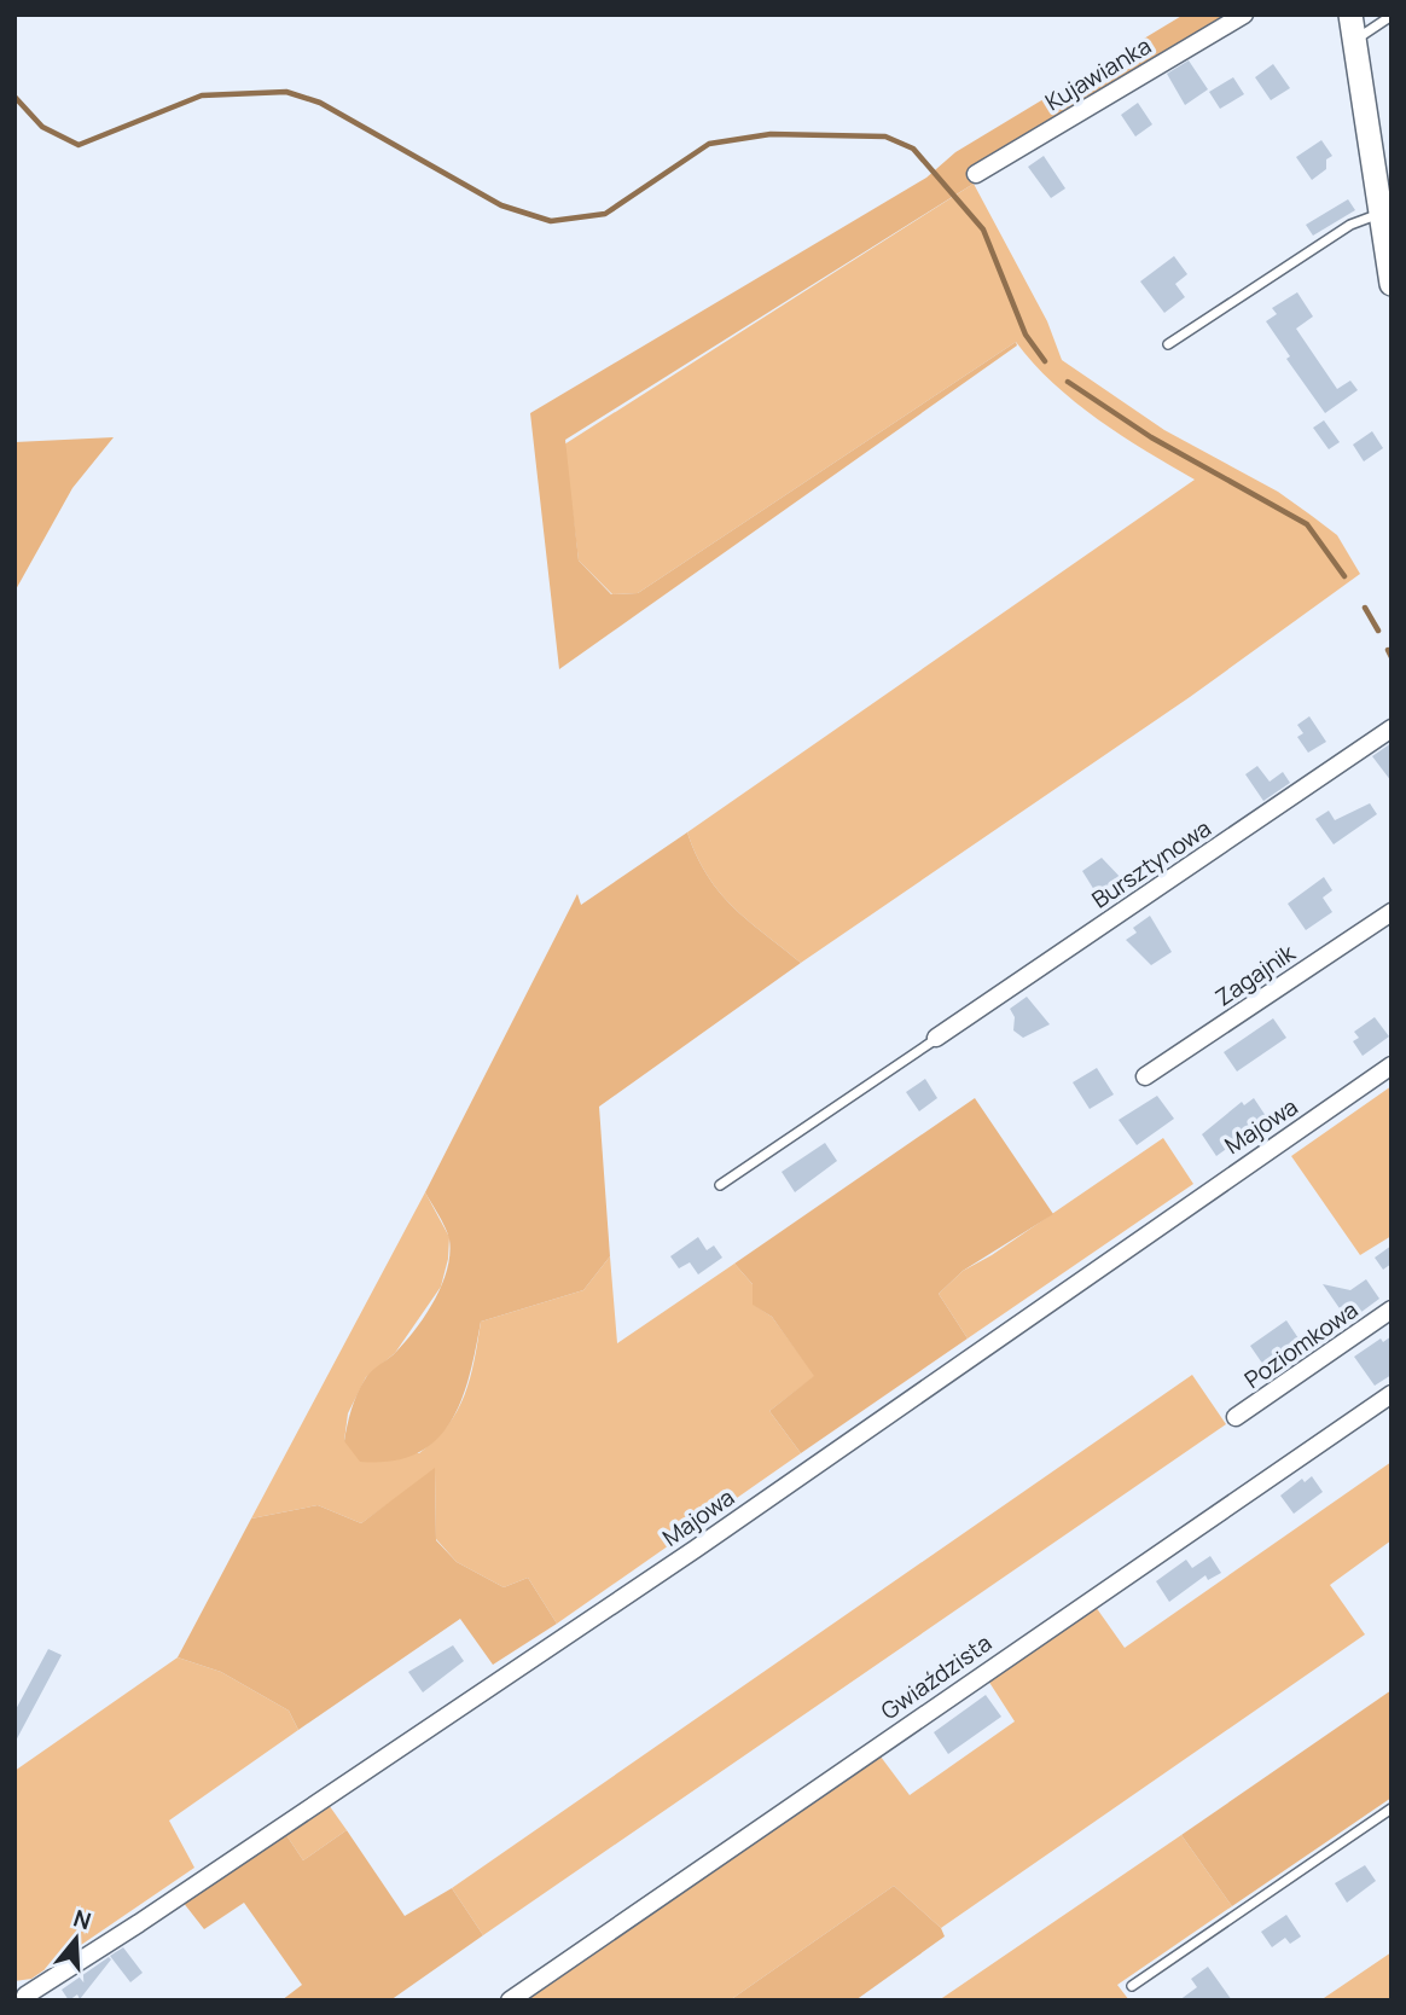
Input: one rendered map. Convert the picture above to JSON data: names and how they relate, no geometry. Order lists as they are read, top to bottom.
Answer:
{
  "streets": {
    "street": [
      "Kujawianka",
      "Bursztynowa",
      "Zagajnik",
      "Majowa",
      "Poziomkowa",
      "Gwiaździsta"
    ]
  },
  "north": "top"
}
